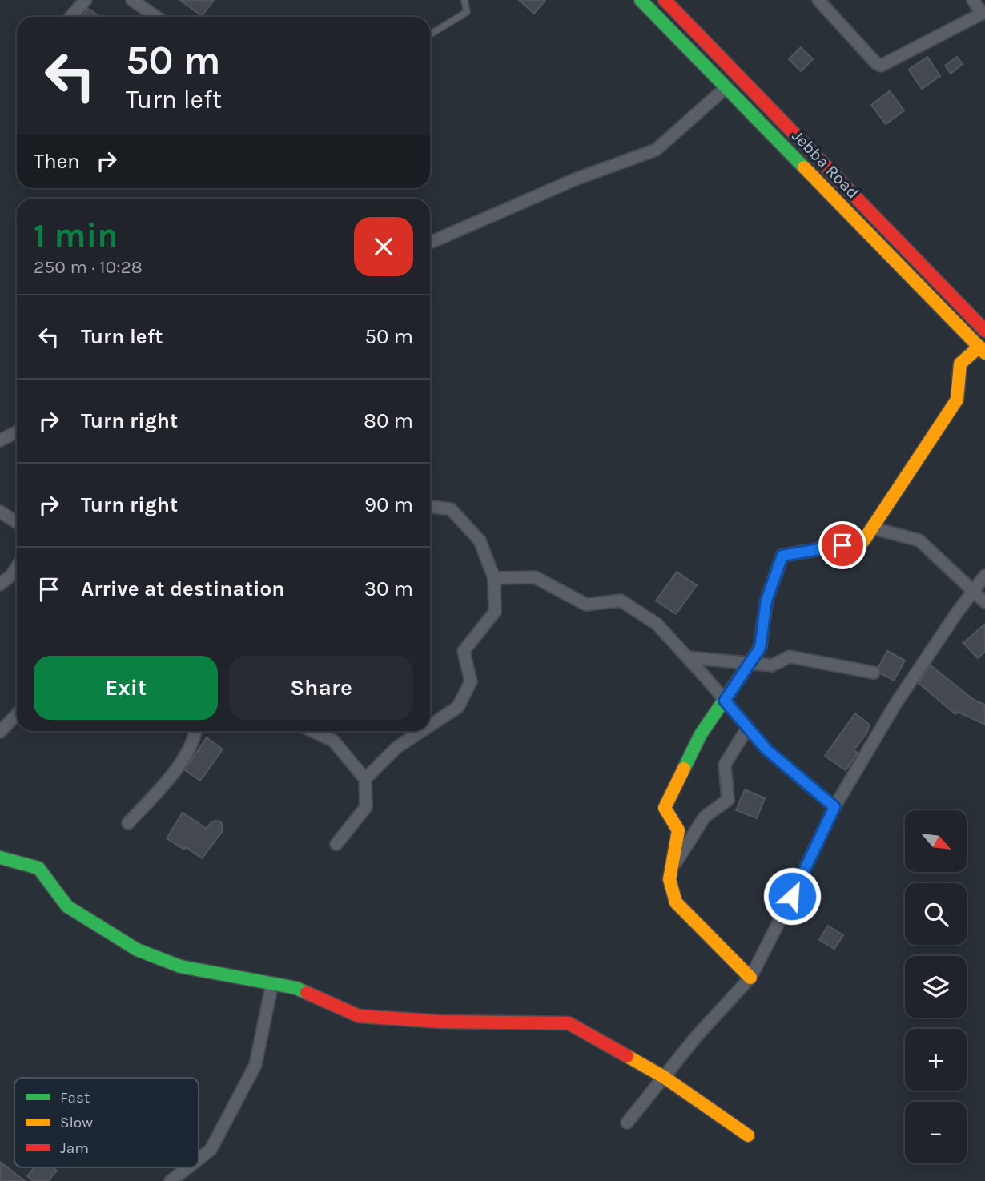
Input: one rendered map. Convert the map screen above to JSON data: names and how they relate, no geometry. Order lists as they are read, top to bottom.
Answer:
{
  "streets": {
    "main road": ["Jebba Road"]
  },
  "legend": ["Fast", "Slow", "Jam"],
  "north": "bottom right",
  "page": {
    "turn": ["50 m", "Turn left"],
    "then": "Then",
    "heading": ["1 min", "250 m · 10:28"],
    "list": [
      {
        "name": "Turn left",
        "value": "50 m"
      },
      {
        "name": "Turn right",
        "value": "80 m"
      },
      {
        "name": "Turn right",
        "value": "90 m"
      },
      {
        "name": "Arrive at destination",
        "value": "30 m"
      }
    ],
    "buttons": ["Exit", "Share"],
    "map_buttons": ["+", "−"]
  }
}
